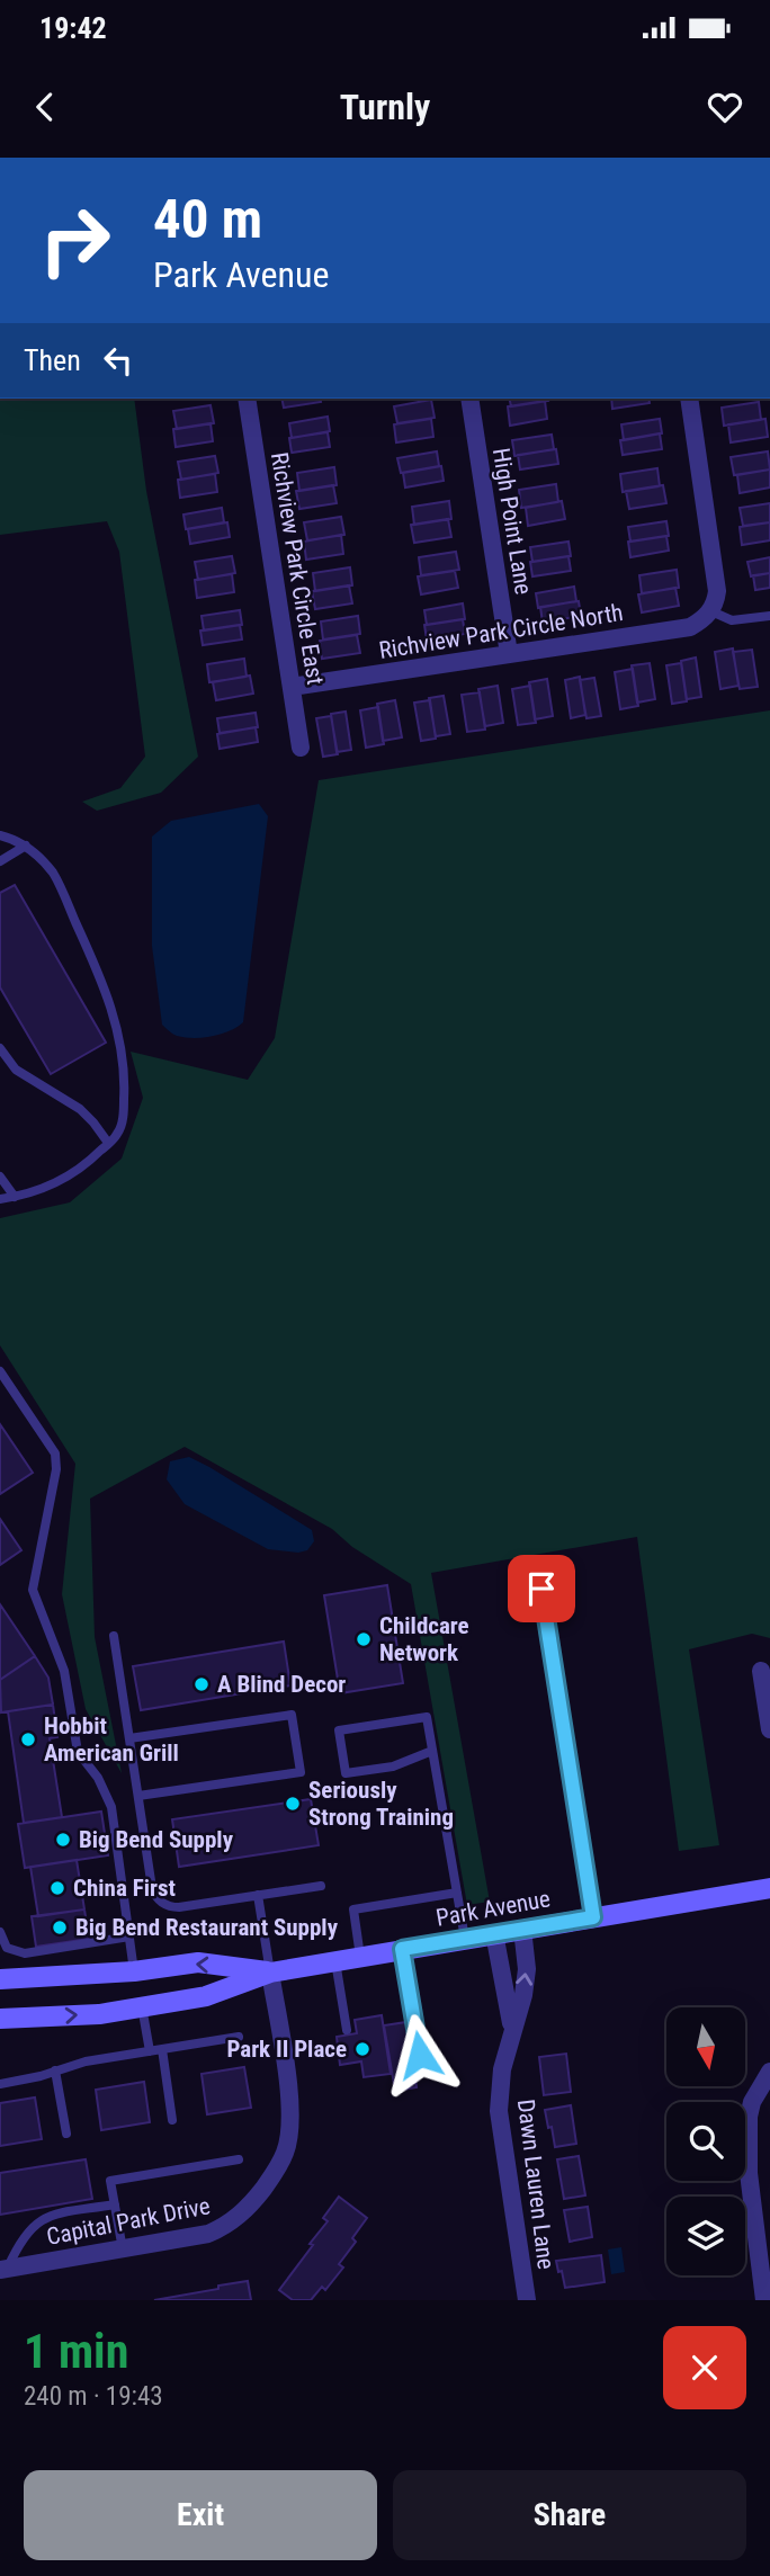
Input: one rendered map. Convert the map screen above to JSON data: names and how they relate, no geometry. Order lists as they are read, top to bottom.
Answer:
{
  "streets": {
    "main road": ["Park Avenue"],
    "street": [
      "High Point Lane",
      "Richview Park Circle East",
      "Richview Park Circle North",
      "Dawn Lauren Lane",
      "Capital Park Drive"
    ]
  },
  "crossings": [
    ["High Point Lane", "Richview Park Circle North"],
    ["Richview Park Circle East", "Richview Park Circle North"],
    ["Park Avenue", "Dawn Lauren Lane"],
    ["Park Avenue", "Capital Park Drive"]
  ],
  "places": [
    "Childcare Network",
    "A Blind Decor",
    "Hobbit American Grill",
    "Seriously Strong Training",
    "Big Bend Supply",
    "China First",
    "Big Bend Restaurant Supply",
    "Park II Place"
  ],
  "north": "bottom",
  "page": {
    "status": "19:42",
    "header": "Turnly",
    "turn": ["40 m", "Park Avenue"],
    "then": "Then",
    "heading": ["1 min", "240 m · 19:43"],
    "buttons": ["Exit", "Share"]
  }
}
